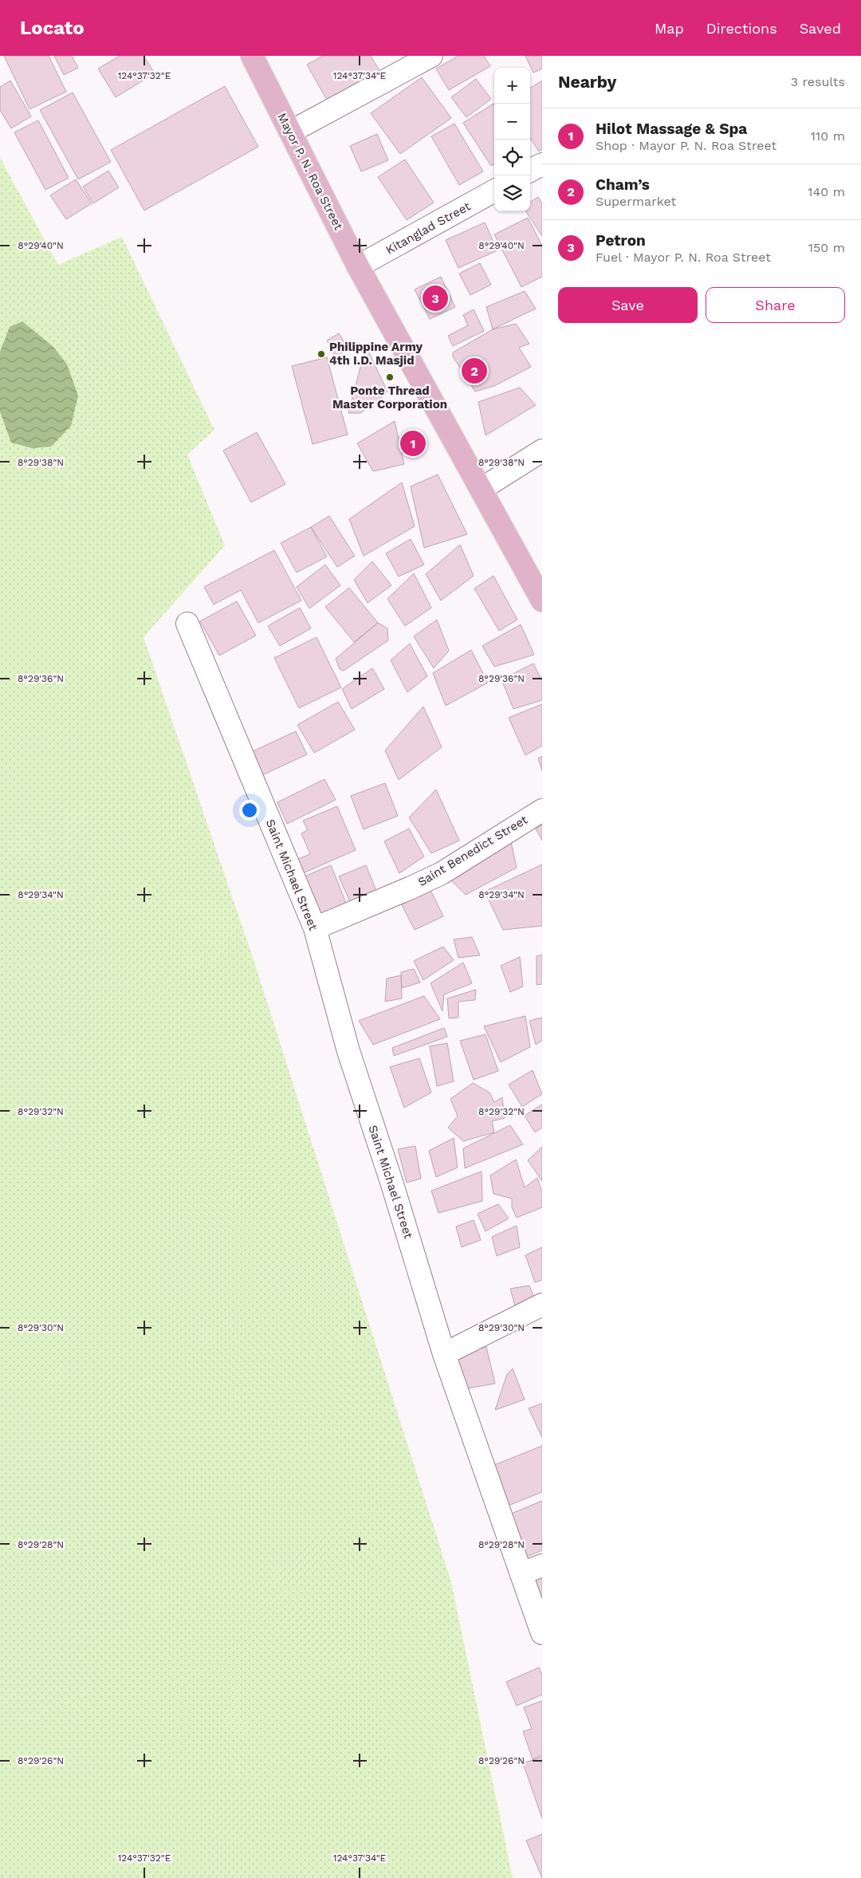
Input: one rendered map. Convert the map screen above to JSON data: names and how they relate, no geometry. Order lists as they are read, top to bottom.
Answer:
{
  "streets": {
    "main road": ["Mayor P. N. Roa Street"],
    "street": ["Kitanglad Street", "Saint Benedict Street", "Saint Michael Street"]
  },
  "crossings": [
    ["Mayor P. N. Roa Street", "Kitanglad Street"],
    ["Saint Benedict Street", "Saint Michael Street"]
  ],
  "places": ["Philippine Army 4th I.D. Masjid", "Ponte Thread Master Corporation"],
  "page": {
    "header": "Locato",
    "nav": ["Map", "Directions", "Saved"],
    "heading": ["Nearby", "3 results"],
    "map_buttons": ["+", "−"],
    "list": [
      {
        "mark": "1",
        "name": "Hilot Massage & Spa",
        "note": "Shop · Mayor P. N. Roa Street",
        "value": "110 m"
      },
      {
        "mark": "2",
        "name": "Cham’s",
        "note": "Supermarket",
        "value": "140 m"
      },
      {
        "mark": "3",
        "name": "Petron",
        "note": "Fuel · Mayor P. N. Roa Street",
        "value": "150 m"
      }
    ],
    "buttons": ["Save", "Share"],
    "pins": ["3", "2", "1"]
  },
  "coordinates": [
    "124°37'32\"E",
    "124°37'34\"E",
    "8°29'40\"N",
    "8°29'38\"N",
    "8°29'36\"N",
    "8°29'34\"N",
    "8°29'32\"N",
    "8°29'30\"N",
    "8°29'28\"N",
    "8°29'26\"N"
  ]
}
